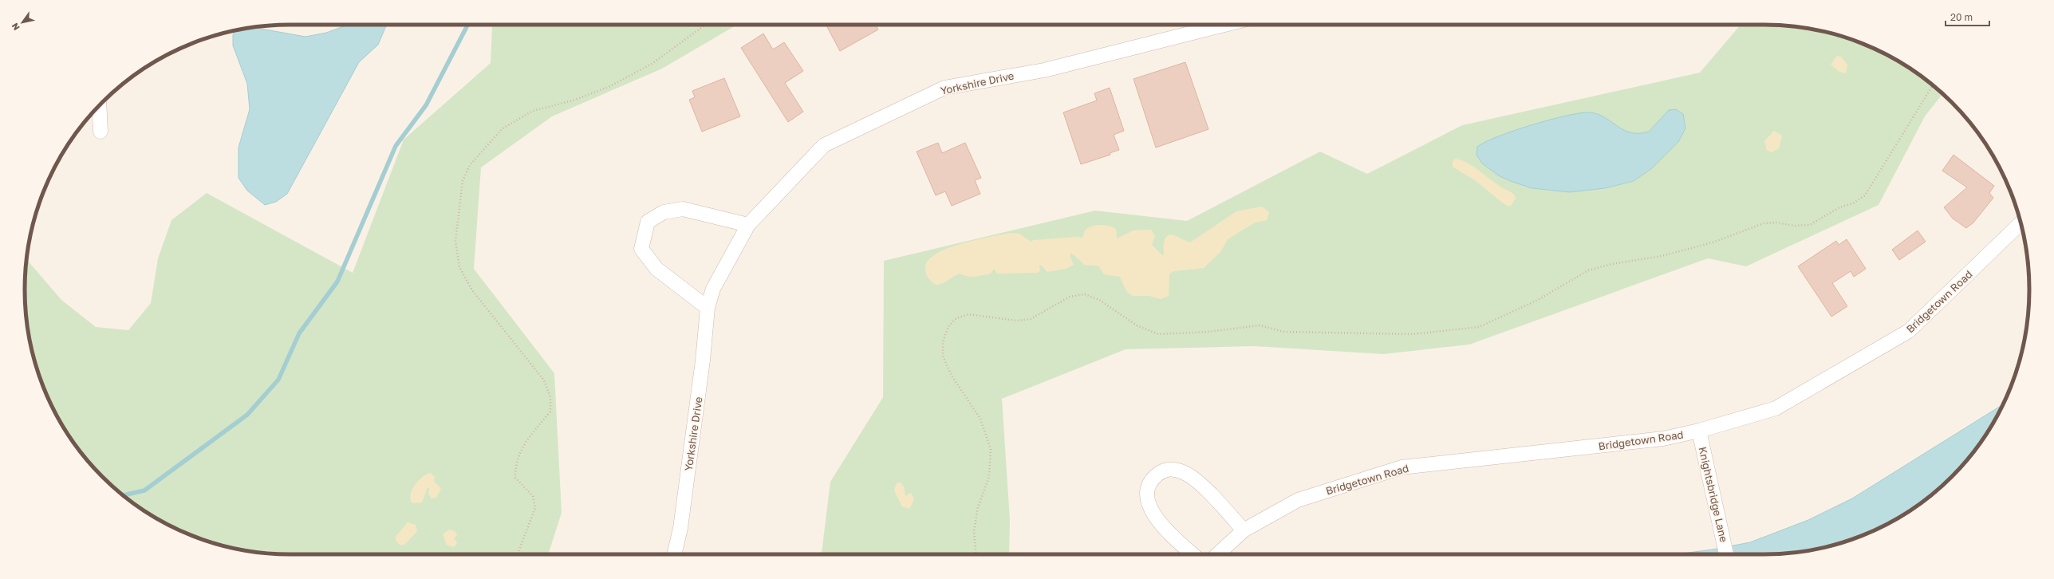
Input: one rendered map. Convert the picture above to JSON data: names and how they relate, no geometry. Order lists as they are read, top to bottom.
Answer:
{
  "streets": {
    "street": ["Yorkshire Drive", "Bridgetown Road", "Knightsbridge Lane"]
  },
  "crossings": [
    ["Bridgetown Road", "Knightsbridge Lane"]
  ],
  "scale_bar": "20 m",
  "north": "bottom left"
}
